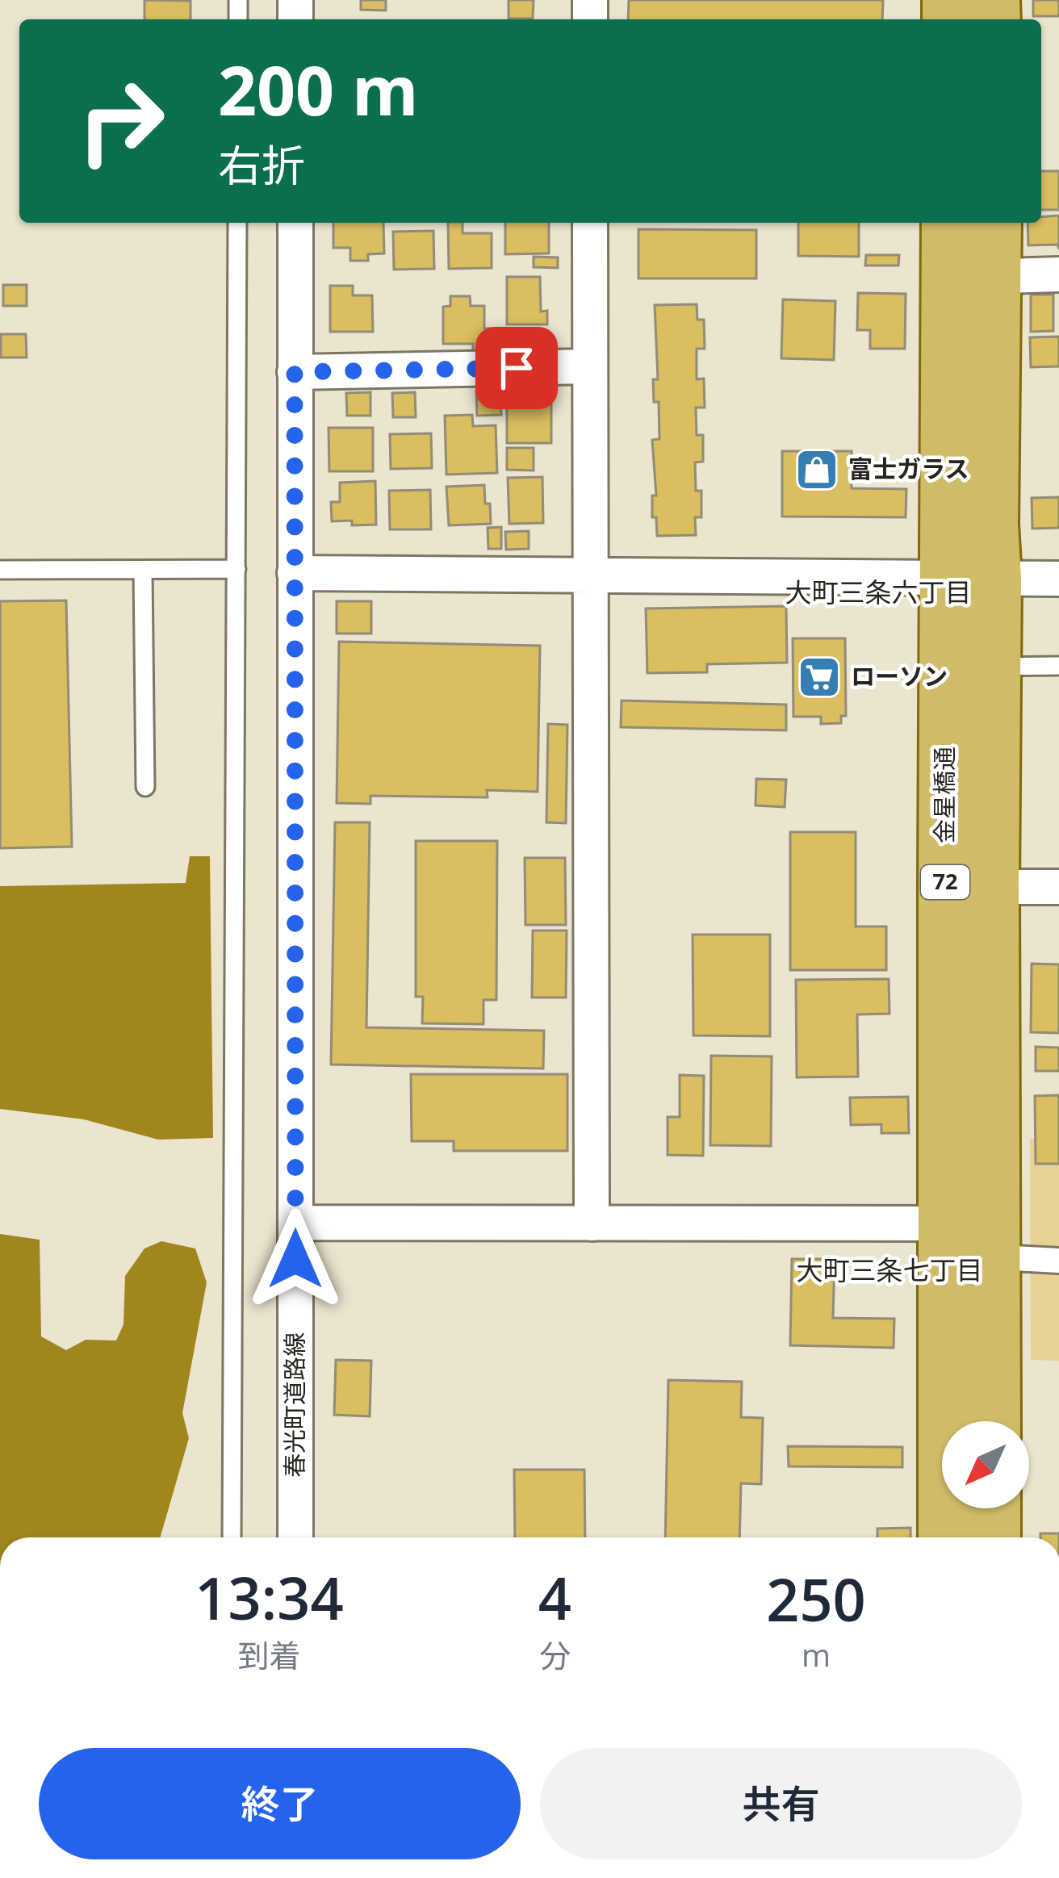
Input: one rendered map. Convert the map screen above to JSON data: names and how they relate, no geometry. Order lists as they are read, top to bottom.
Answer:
{
  "streets": {
    "main road": ["金星橋通", "72"],
    "street": ["春光町道路線"]
  },
  "districts": ["大町三条六丁目", "大町三条七丁目"],
  "places": {
    "shop": ["富士ガラス"],
    "supermarket": ["ローソン"]
  },
  "north": "bottom left",
  "page": {
    "turn": ["200 m", "右折"],
    "eta": [
      "13:34",
      "到着",
      "4",
      "分",
      "250",
      "m"
    ],
    "buttons": ["終了", "共有"]
  }
}
